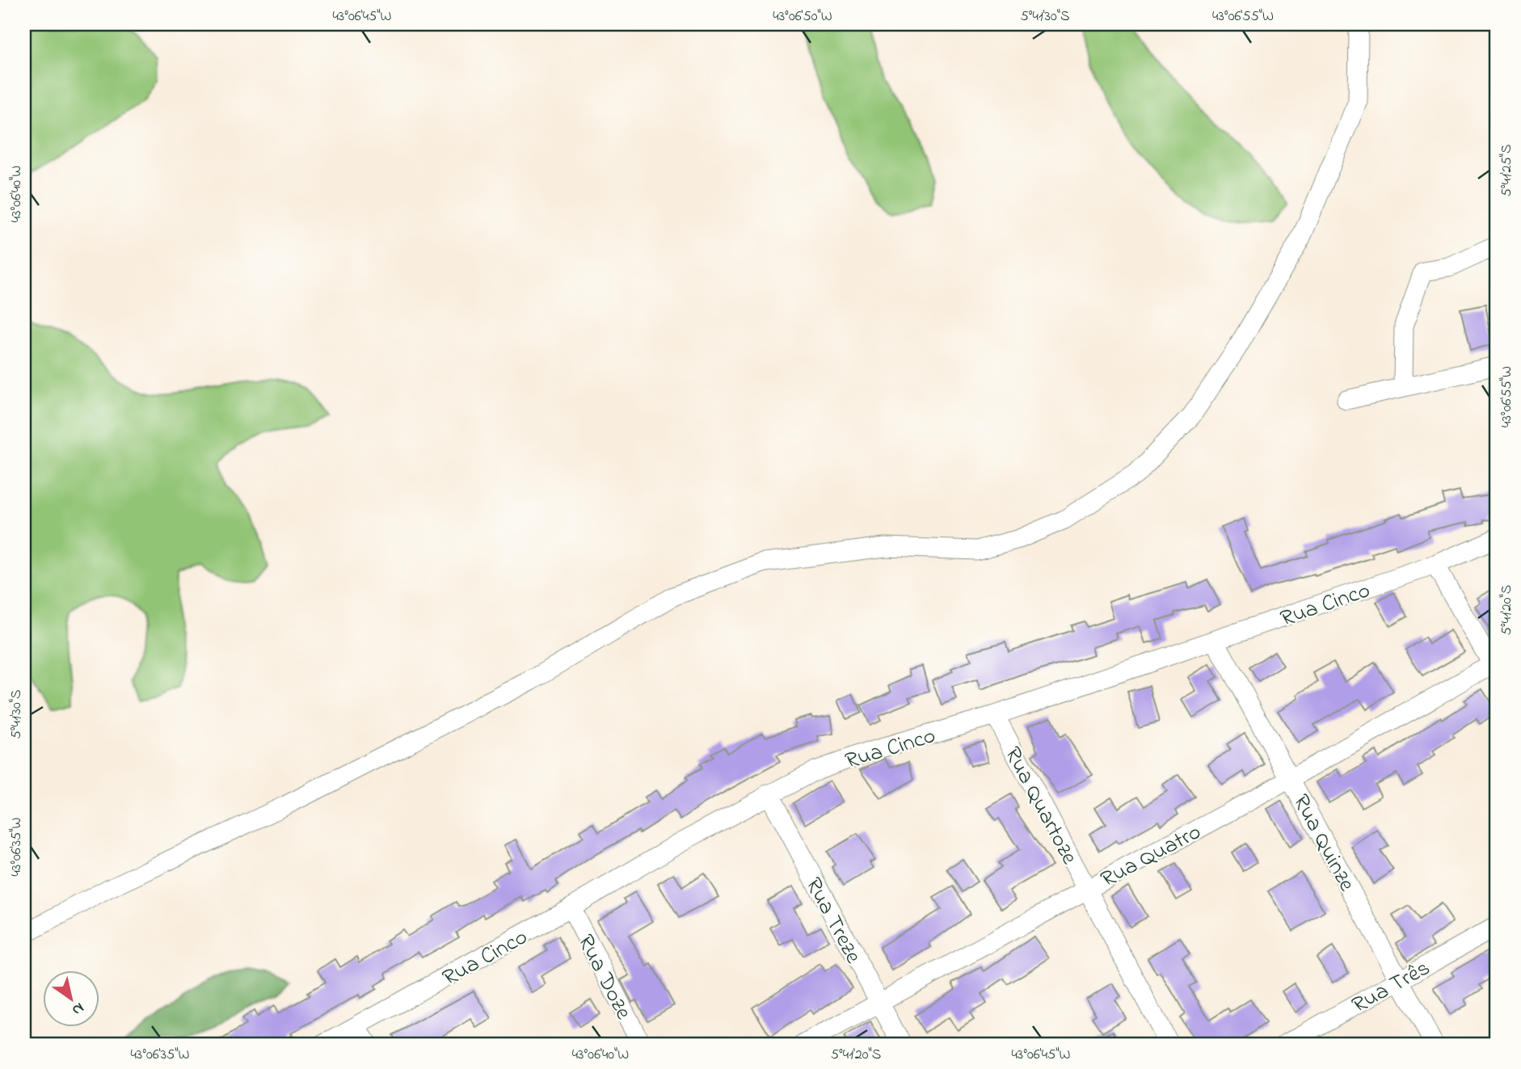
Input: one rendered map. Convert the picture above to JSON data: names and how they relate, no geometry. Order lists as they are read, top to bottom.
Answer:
{
  "streets": {
    "street": [
      "Rua Cinco",
      "Rua Quartoze",
      "Rua Quinze",
      "Rua Quatro",
      "Rua Treze",
      "Rua Doze",
      "Rua Três"
    ]
  },
  "crossings": [
    ["Rua Cinco", "Rua Quartoze"],
    ["Rua Cinco", "Rua Quinze"],
    ["Rua Cinco", "Rua Treze"],
    ["Rua Cinco", "Rua Doze"],
    ["Rua Quartoze", "Rua Quatro"],
    ["Rua Quinze", "Rua Quatro"],
    ["Rua Quinze", "Rua Três"],
    ["Rua Quatro", "Rua Treze"]
  ],
  "north": "bottom right",
  "coordinates": [
    "43°06'45\"W",
    "43°06'50\"W",
    "5°41'30\"S",
    "43°06'55\"W",
    "5°41'25\"S",
    "43°06'40\"W",
    "5°41'20\"S",
    "43°06'35\"W"
  ]
}
